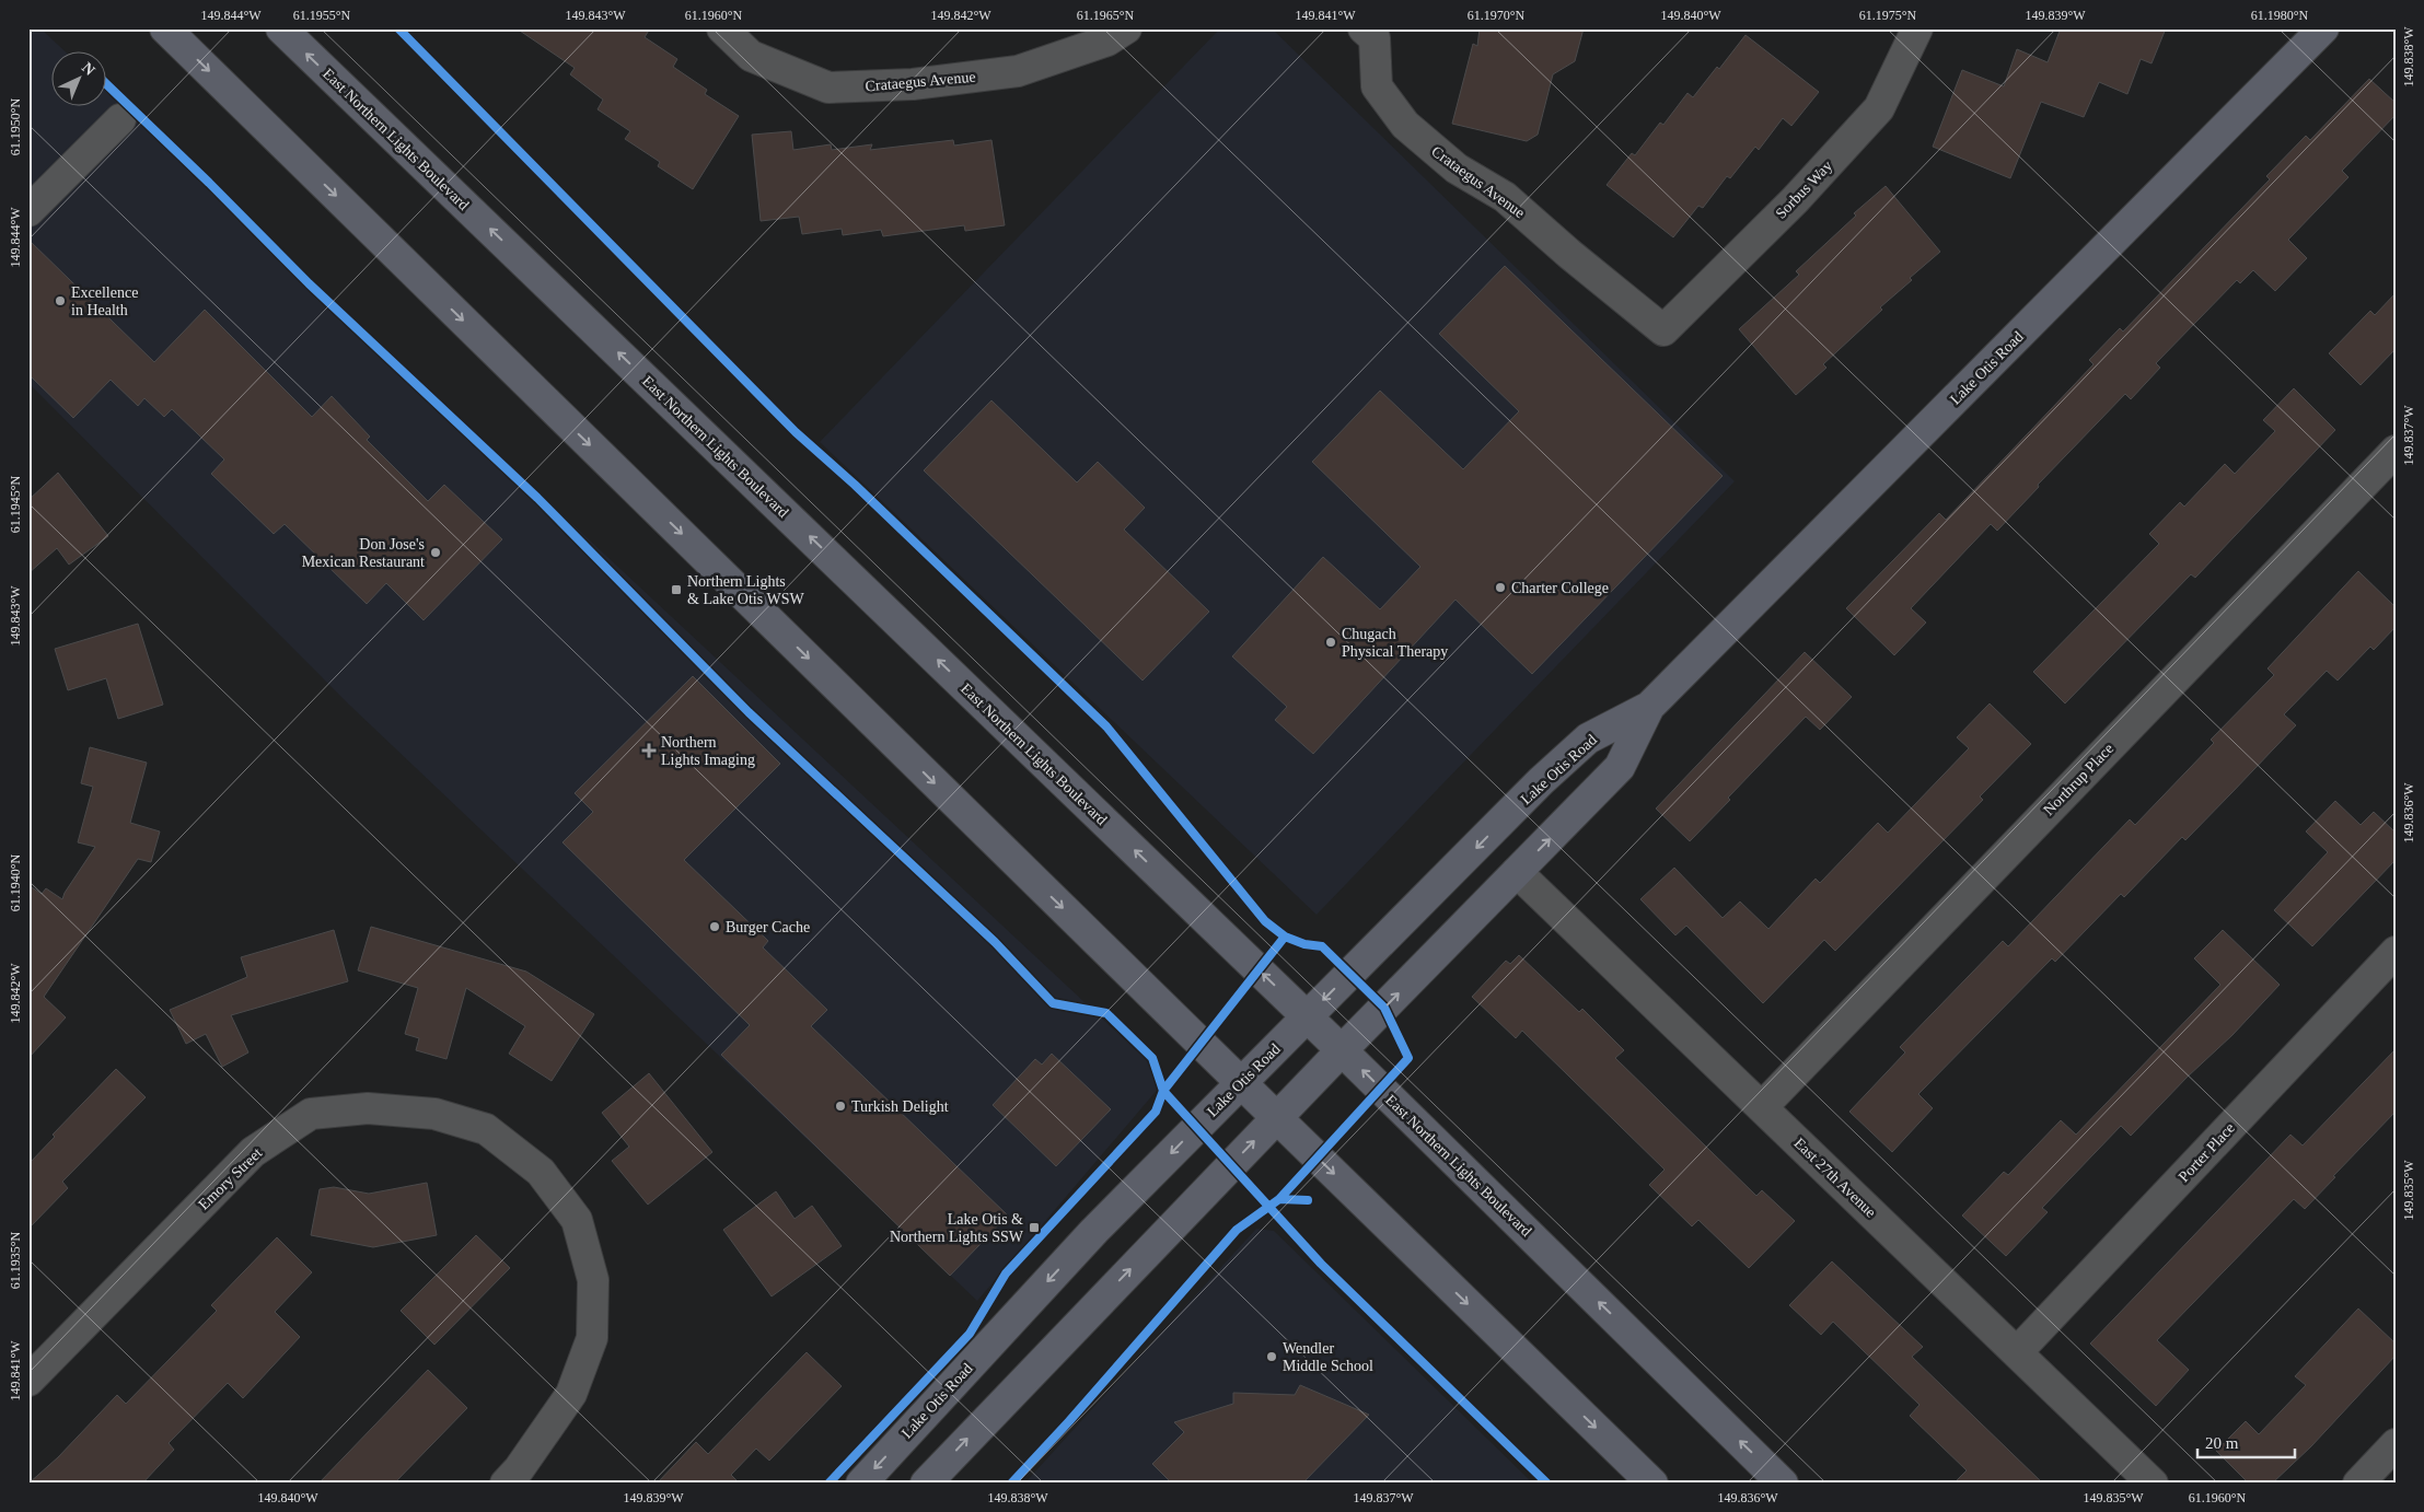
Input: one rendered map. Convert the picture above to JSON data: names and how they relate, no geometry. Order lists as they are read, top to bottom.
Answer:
{
  "streets": {
    "main road": ["East Northern Lights Boulevard", "Lake Otis Road"],
    "street": [
      "Crataegus Avenue",
      "Sorbus Way",
      "Northrup Place",
      "Porter Place",
      "East 27th Avenue",
      "Emory Street"
    ]
  },
  "crossings": [
    ["Crataegus Avenue", "Sorbus Way"],
    ["East Northern Lights Boulevard", "Lake Otis Road"],
    ["Lake Otis Road", "East 27th Avenue"],
    ["Northrup Place", "East 27th Avenue"],
    ["Porter Place", "East 27th Avenue"]
  ],
  "places": {
    "other": [
      "Excellence in Health",
      "Don Jose's Mexican Restaurant",
      "Charter College",
      "Chugach Physical Therapy",
      "Burger Cache",
      "Turkish Delight",
      "Wendler Middle School"
    ],
    "transit": ["Northern Lights & Lake Otis WSW", "Lake Otis & Northern Lights SSW"],
    "health": ["Northern Lights Imaging"]
  },
  "scale_bar": "20 m",
  "north": "top right",
  "coordinates": [
    "149.844°W",
    "61.1955°N",
    "149.843°W",
    "61.1960°N",
    "149.842°W",
    "61.1965°N",
    "149.841°W",
    "61.1970°N",
    "149.840°W",
    "61.1975°N",
    "149.839°W",
    "61.1980°N",
    "149.838°W",
    "61.1950°N",
    "149.837°W",
    "61.1945°N",
    "149.836°W",
    "61.1940°N",
    "149.835°W",
    "61.1935°N"
  ]
}
